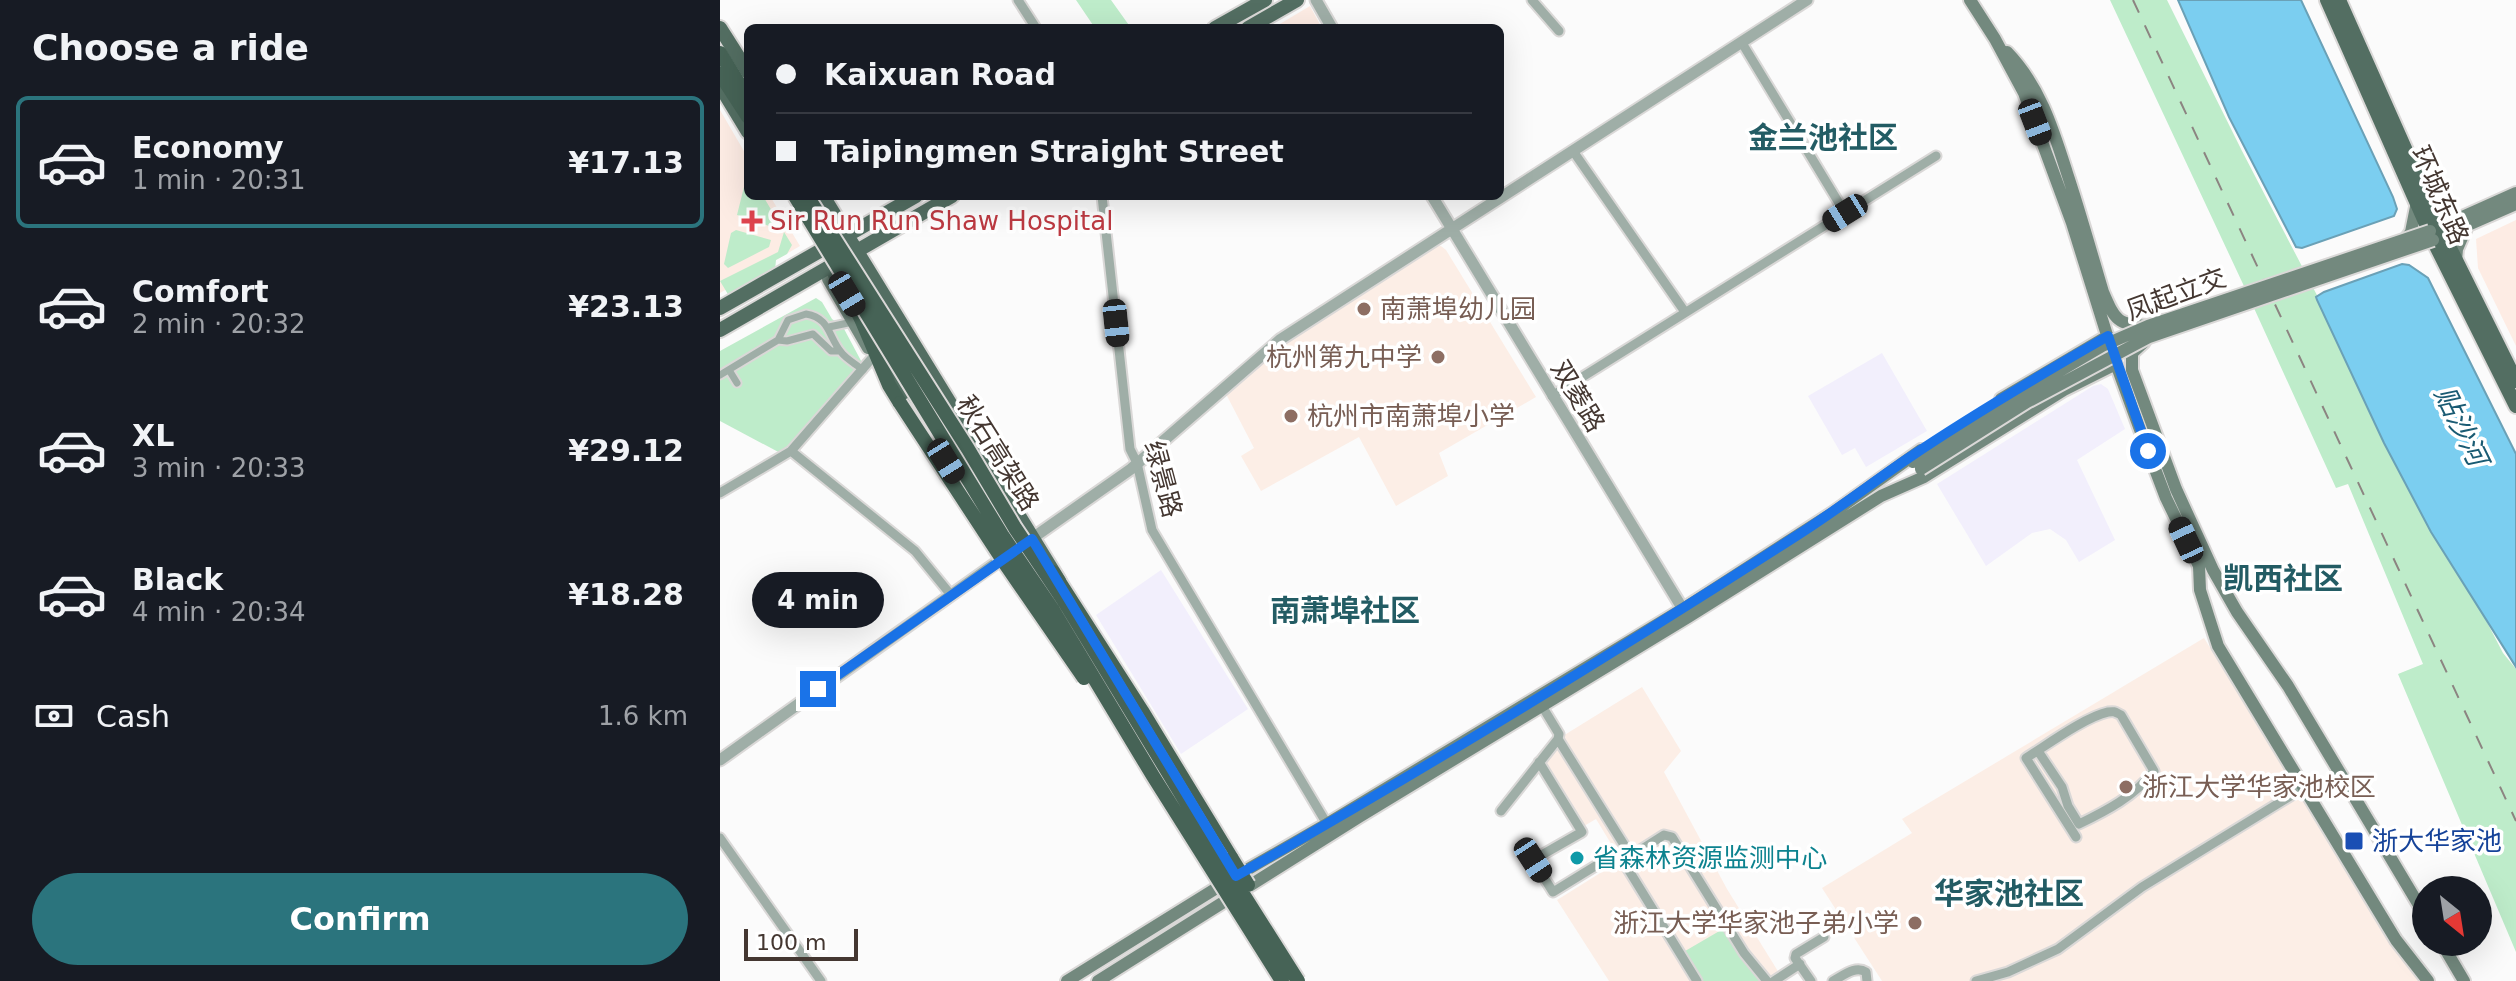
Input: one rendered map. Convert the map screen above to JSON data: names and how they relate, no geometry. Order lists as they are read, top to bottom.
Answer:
{
  "streets": {
    "highway": ["秋石高架路"],
    "main road": ["环城东路", "凤起立交"],
    "street": ["双菱路", "绿景路"]
  },
  "crossings": [
    ["环城东路", "凤起立交"]
  ],
  "districts": [
    "金兰池社区",
    "凯西社区",
    "南萧埠社区",
    "华家池社区"
  ],
  "water": ["贴沙河"],
  "places": {
    "health": ["Sir Run Run Shaw Hospital"],
    "other": [
      "南萧埠幼儿园",
      "杭州第九中学",
      "杭州市南萧埠小学",
      "浙江大学华家池校区",
      "省森林资源监测中心",
      "浙江大学华家池子弟小学"
    ],
    "transit": ["浙大华家池"]
  },
  "scale_bar": "100 m",
  "north": "bottom right",
  "page": {
    "heading": "Choose a ride",
    "banner": ["Kaixuan Road", "Taipingmen Straight Street"],
    "list": [
      {
        "name": "Economy",
        "note": "1 min · 20:31",
        "value": "¥17.13"
      },
      {
        "name": "Comfort",
        "note": "2 min · 20:32",
        "value": "¥23.13"
      },
      {
        "name": "XL",
        "note": "3 min · 20:33",
        "value": "¥29.12"
      },
      {
        "name": "Black",
        "note": "4 min · 20:34",
        "value": "¥18.28"
      }
    ],
    "bubble": "4 min",
    "pay": ["Cash", "1.6 km"],
    "buttons": "Confirm",
    "scale": "100 m"
  }
}
